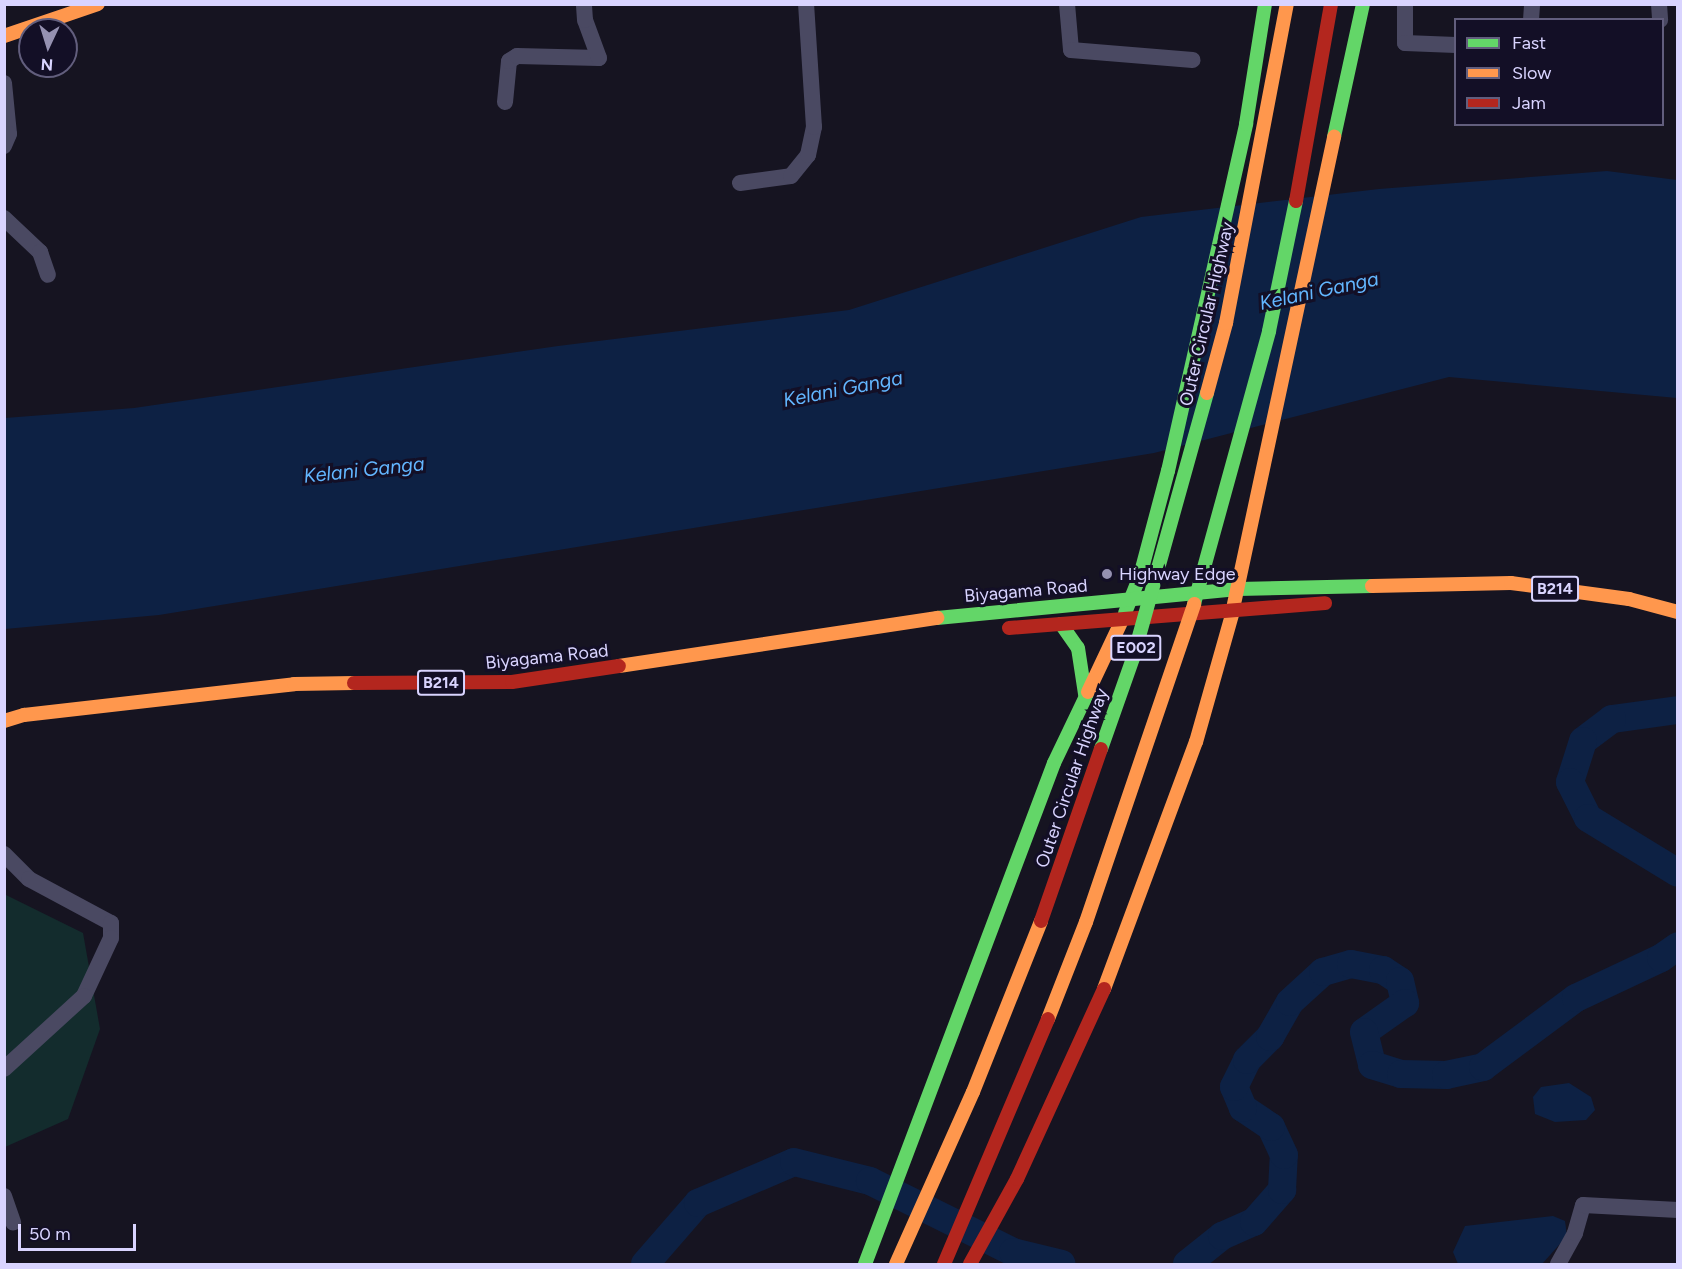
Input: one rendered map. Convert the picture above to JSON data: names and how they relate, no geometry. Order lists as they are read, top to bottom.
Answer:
{
  "streets": {
    "main road": [
      "Outer Circular Highway",
      "B214",
      "Biyagama Road",
      "E002"
    ]
  },
  "water": ["Kelani Ganga"],
  "places": ["Highway Edge"],
  "legend": ["Fast", "Slow", "Jam"],
  "scale_bar": "50 m",
  "north": "bottom"
}
